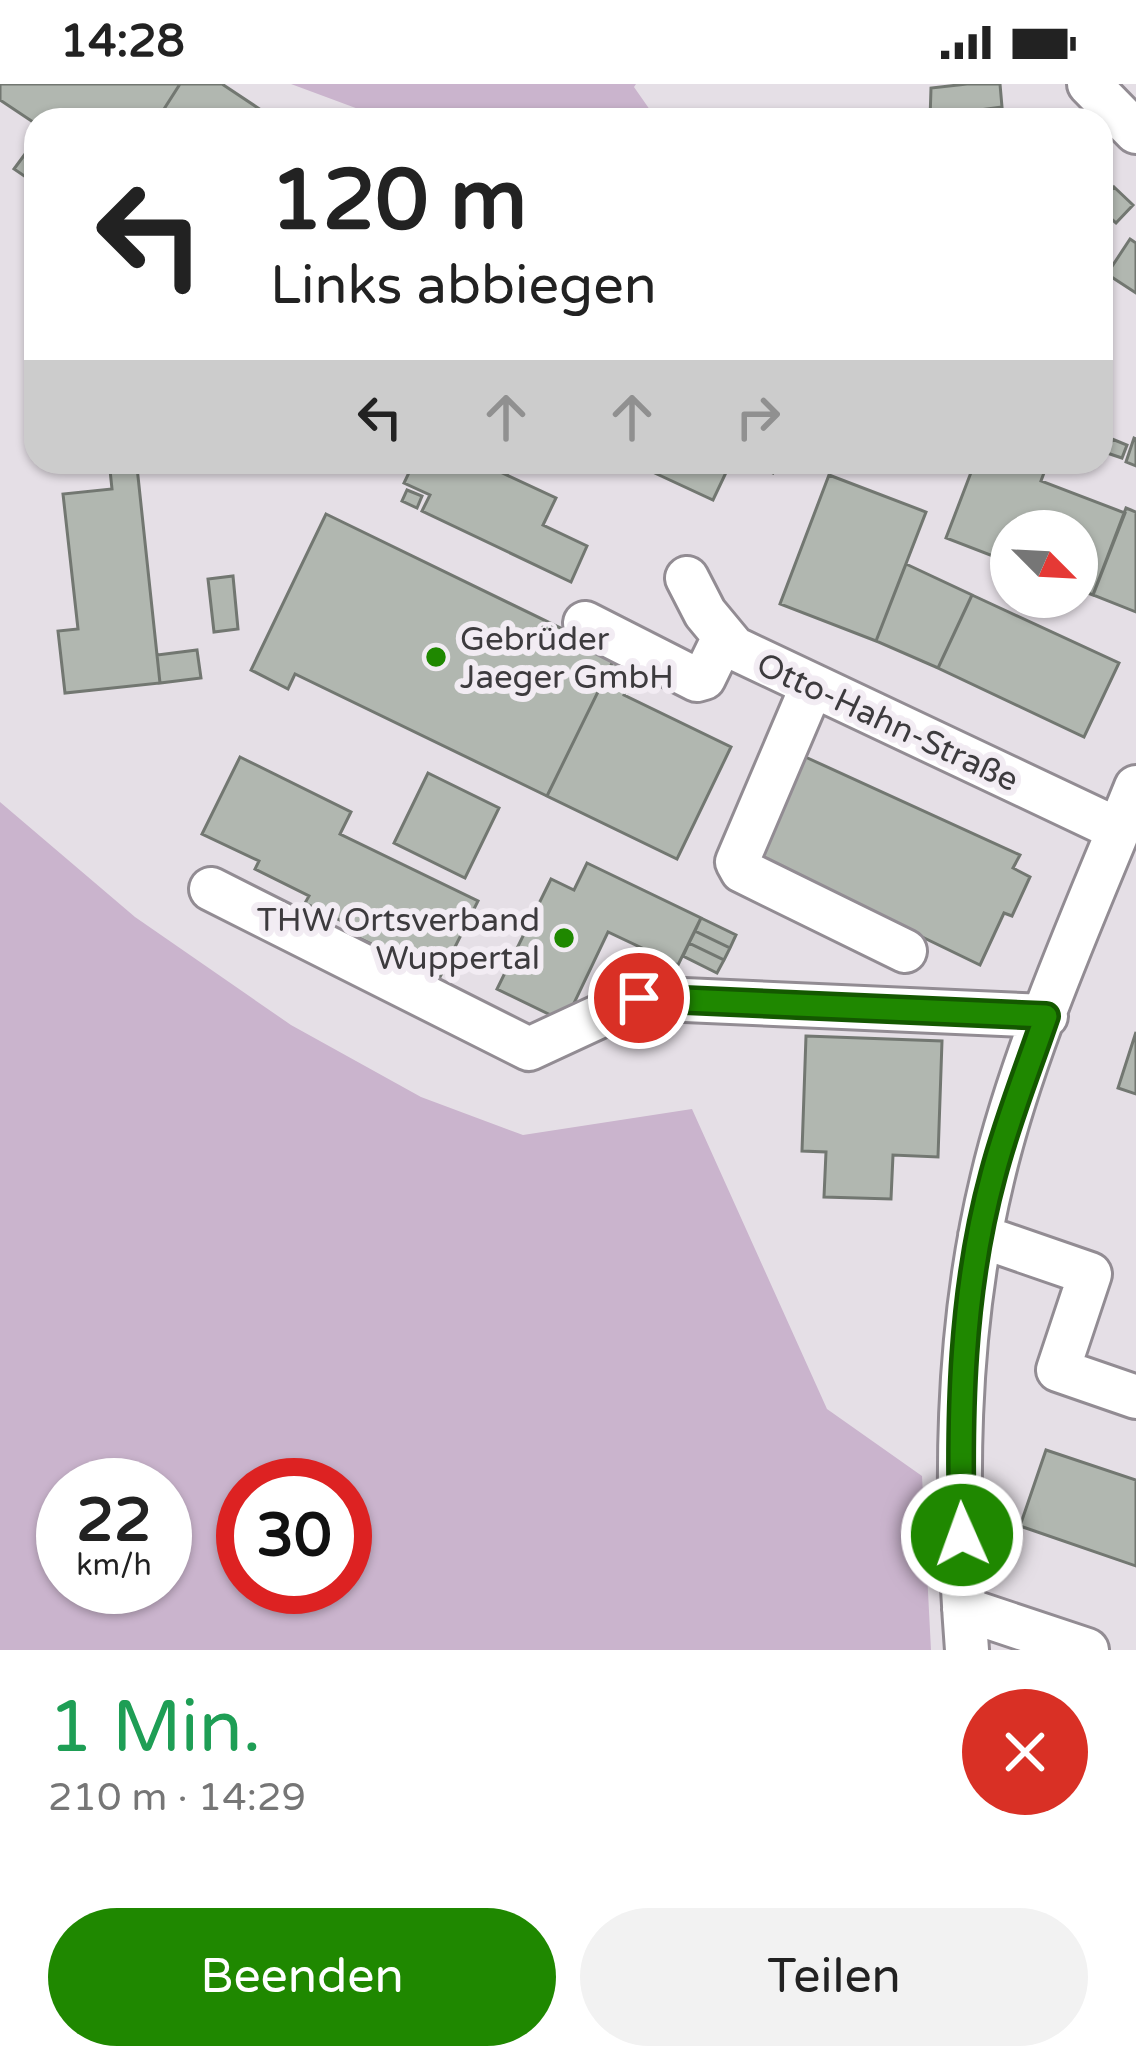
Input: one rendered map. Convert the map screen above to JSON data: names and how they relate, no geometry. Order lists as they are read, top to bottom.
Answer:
{
  "streets": {
    "street": ["Otto-Hahn-Straße"]
  },
  "places": ["Gebrüder Jaeger GmbH", "THW Ortsverband Wuppertal"],
  "north": "bottom right",
  "page": {
    "status": "14:28",
    "turn": ["120 m", "Links abbiegen"],
    "speed": "22 km/h",
    "limit": "30",
    "heading": ["1 Min.", "210 m · 14:29"],
    "buttons": ["Beenden", "Teilen"]
  }
}
